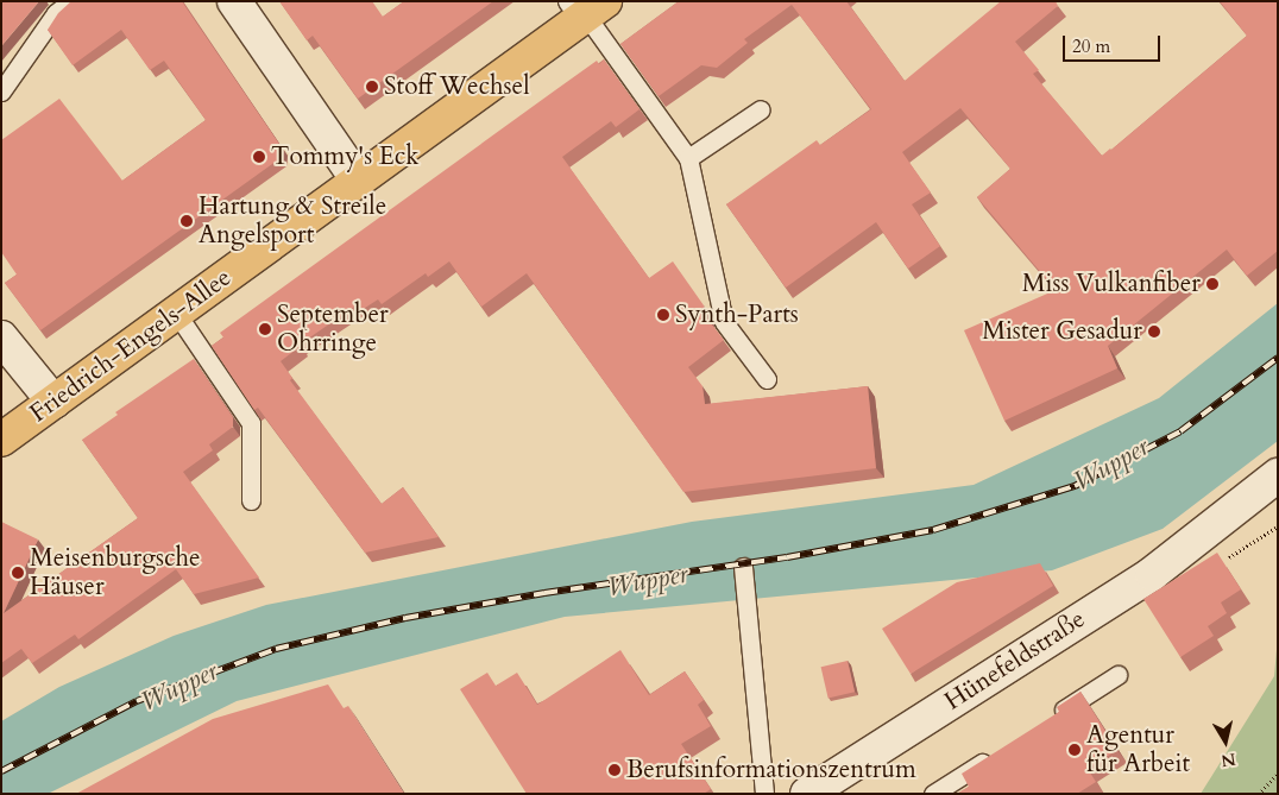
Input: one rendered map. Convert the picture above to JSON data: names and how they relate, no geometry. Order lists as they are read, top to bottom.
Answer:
{
  "streets": {
    "main road": ["Friedrich-Engels-Allee"],
    "street": ["Hünefeldstraße"]
  },
  "water": ["Wupper"],
  "places": [
    "Stoff Wechsel",
    "Tommy's Eck",
    "Hartung & Streile Angelsport",
    "Miss Vulkanfiber",
    "Synth-Parts",
    "September Ohrringe",
    "Mister Gesadur",
    "Meisenburgsche Häuser",
    "Agentur für Arbeit",
    "Berufsinformationszentrum"
  ],
  "scale_bar": "20 m",
  "north": "bottom"
}
